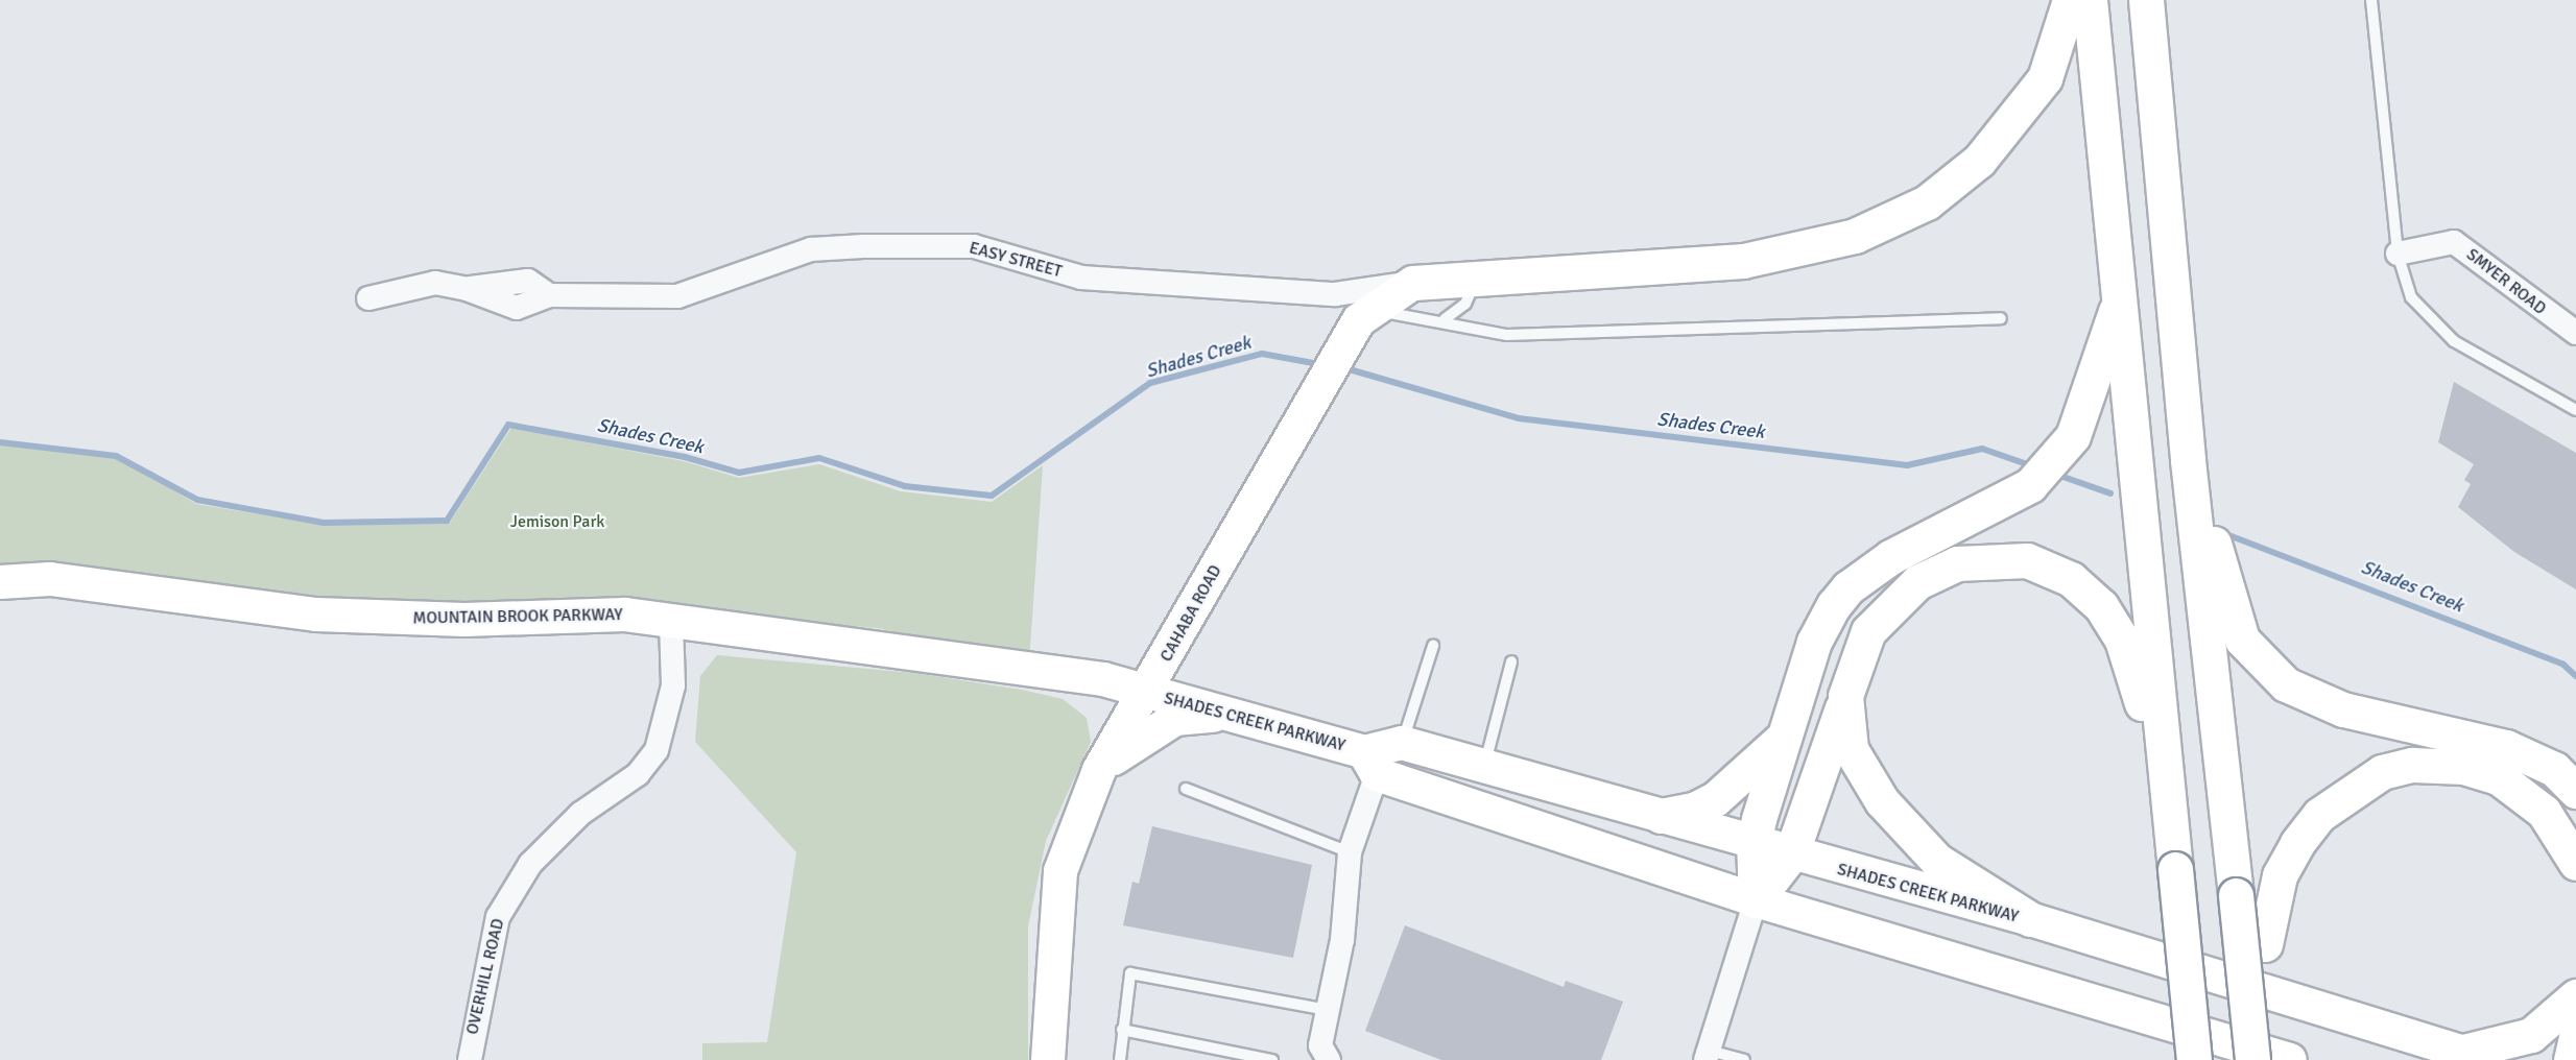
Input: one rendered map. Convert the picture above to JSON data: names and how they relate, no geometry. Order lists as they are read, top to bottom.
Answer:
{
  "streets": {
    "main road": ["CAHABA ROAD", "MOUNTAIN BROOK PARKWAY", "SHADES CREEK PARKWAY"],
    "street": ["EASY STREET", "SMYER ROAD", "OVERHILL ROAD"]
  },
  "crossings": [
    ["EASY STREET", "CAHABA ROAD"],
    ["CAHABA ROAD", "MOUNTAIN BROOK PARKWAY"],
    ["CAHABA ROAD", "SHADES CREEK PARKWAY"],
    ["MOUNTAIN BROOK PARKWAY", "SHADES CREEK PARKWAY"],
    ["MOUNTAIN BROOK PARKWAY", "OVERHILL ROAD"]
  ],
  "water": ["Shades Creek"],
  "parks": ["Jemison Park"]
}
